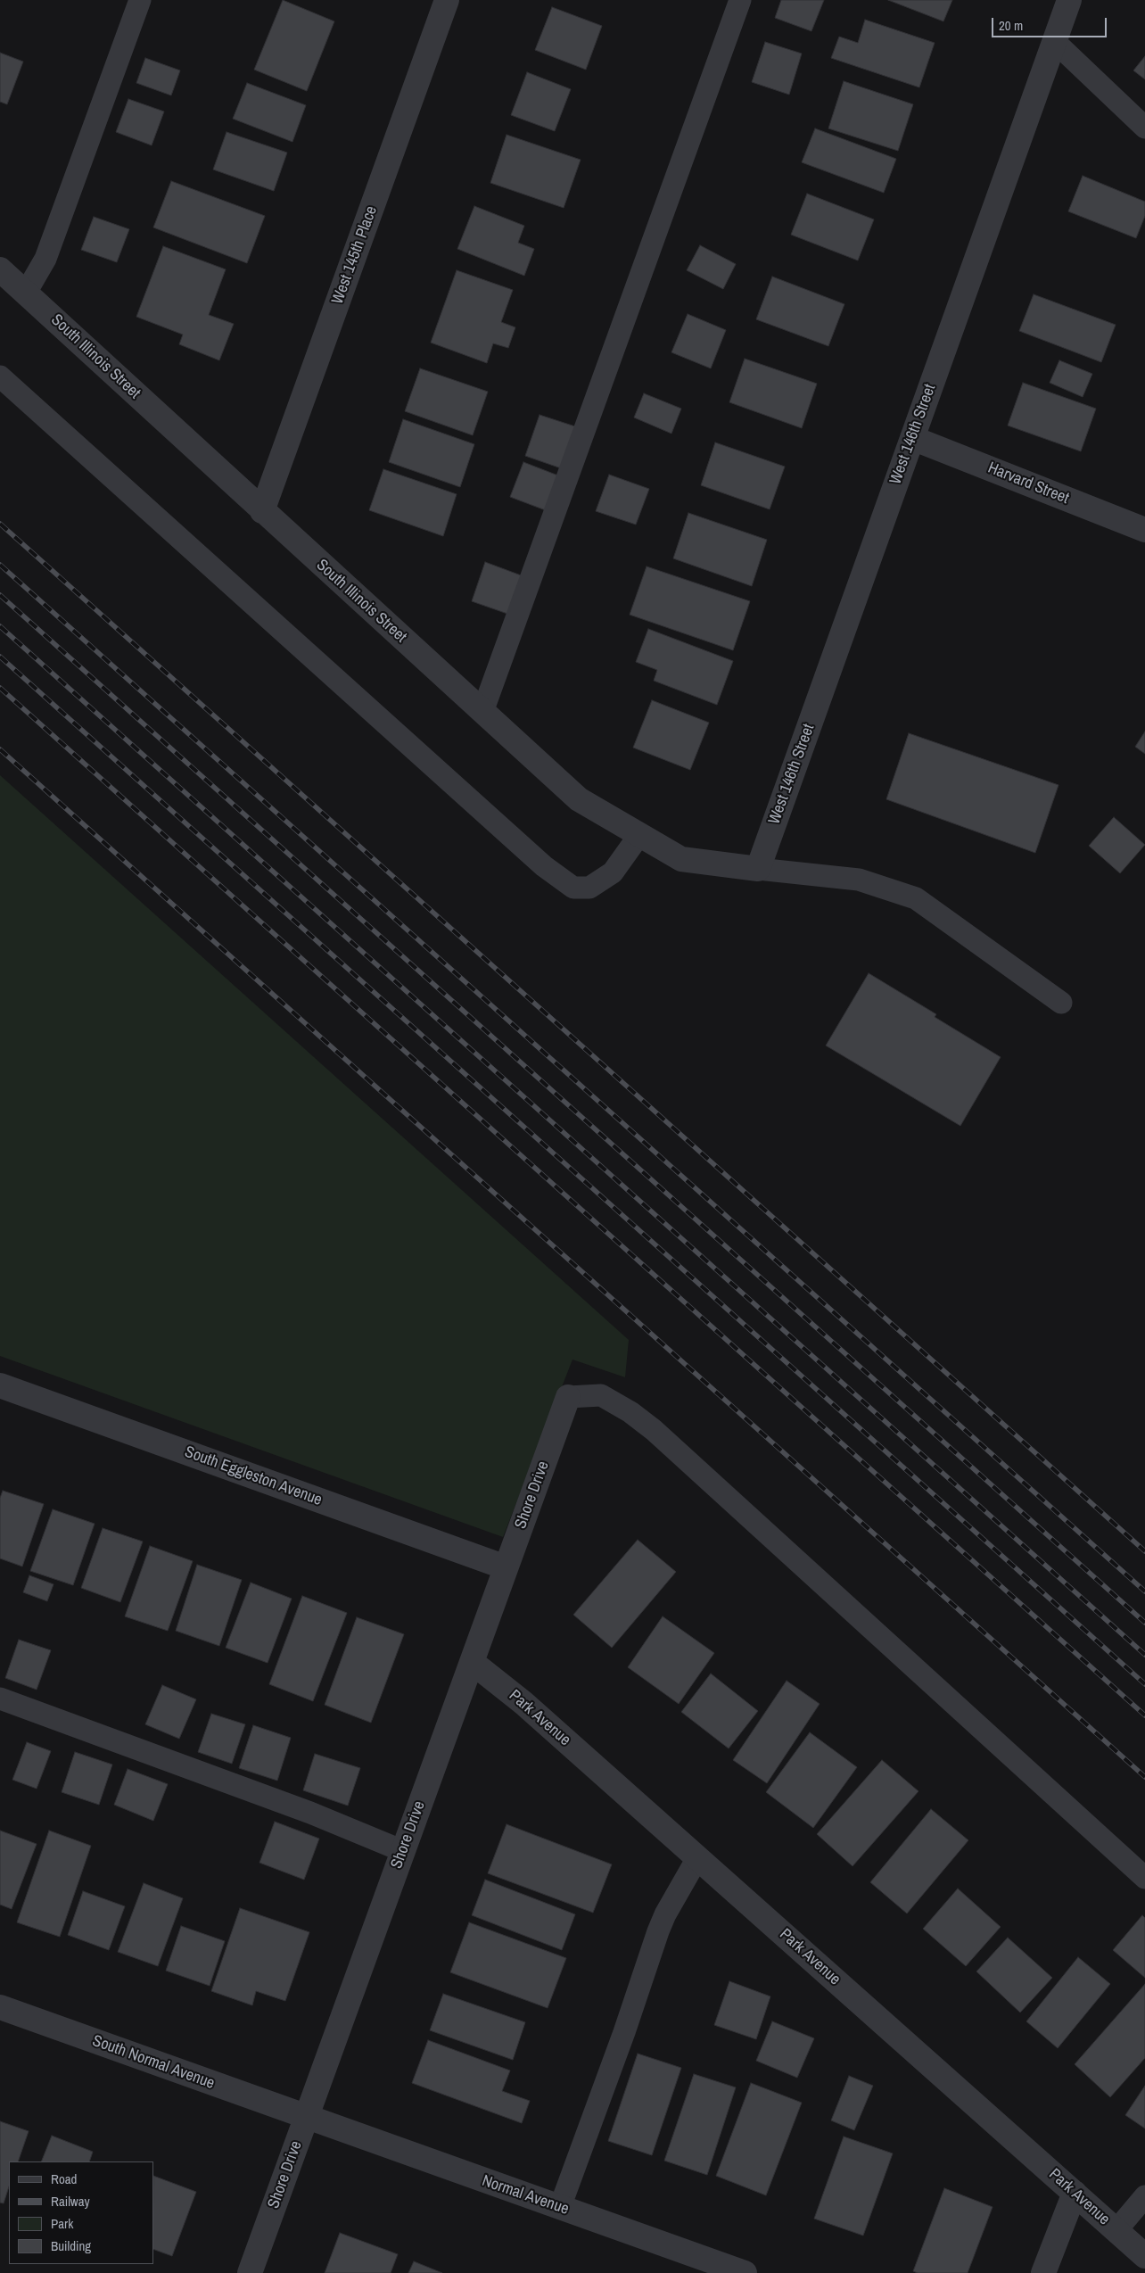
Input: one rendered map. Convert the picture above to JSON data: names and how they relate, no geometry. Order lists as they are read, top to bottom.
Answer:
{
  "streets": {
    "street": [
      "West 145th Place",
      "South Illinois Street",
      "West 146th Street",
      "Harvard Street",
      "South Eggleston Avenue",
      "Shore Drive",
      "Park Avenue",
      "South Normal Avenue",
      "Normal Avenue"
    ]
  },
  "crossings": [
    ["West 145th Place", "South Illinois Street"],
    ["South Illinois Street", "West 146th Street"],
    ["West 146th Street", "Harvard Street"],
    ["South Eggleston Avenue", "Shore Drive"],
    ["Shore Drive", "Park Avenue"],
    ["Shore Drive", "South Normal Avenue"],
    ["Shore Drive", "Normal Avenue"],
    ["South Normal Avenue", "Normal Avenue"]
  ],
  "legend": [
    "Road",
    "Railway",
    "Park",
    "Building"
  ],
  "scale_bar": "20 m"
}
